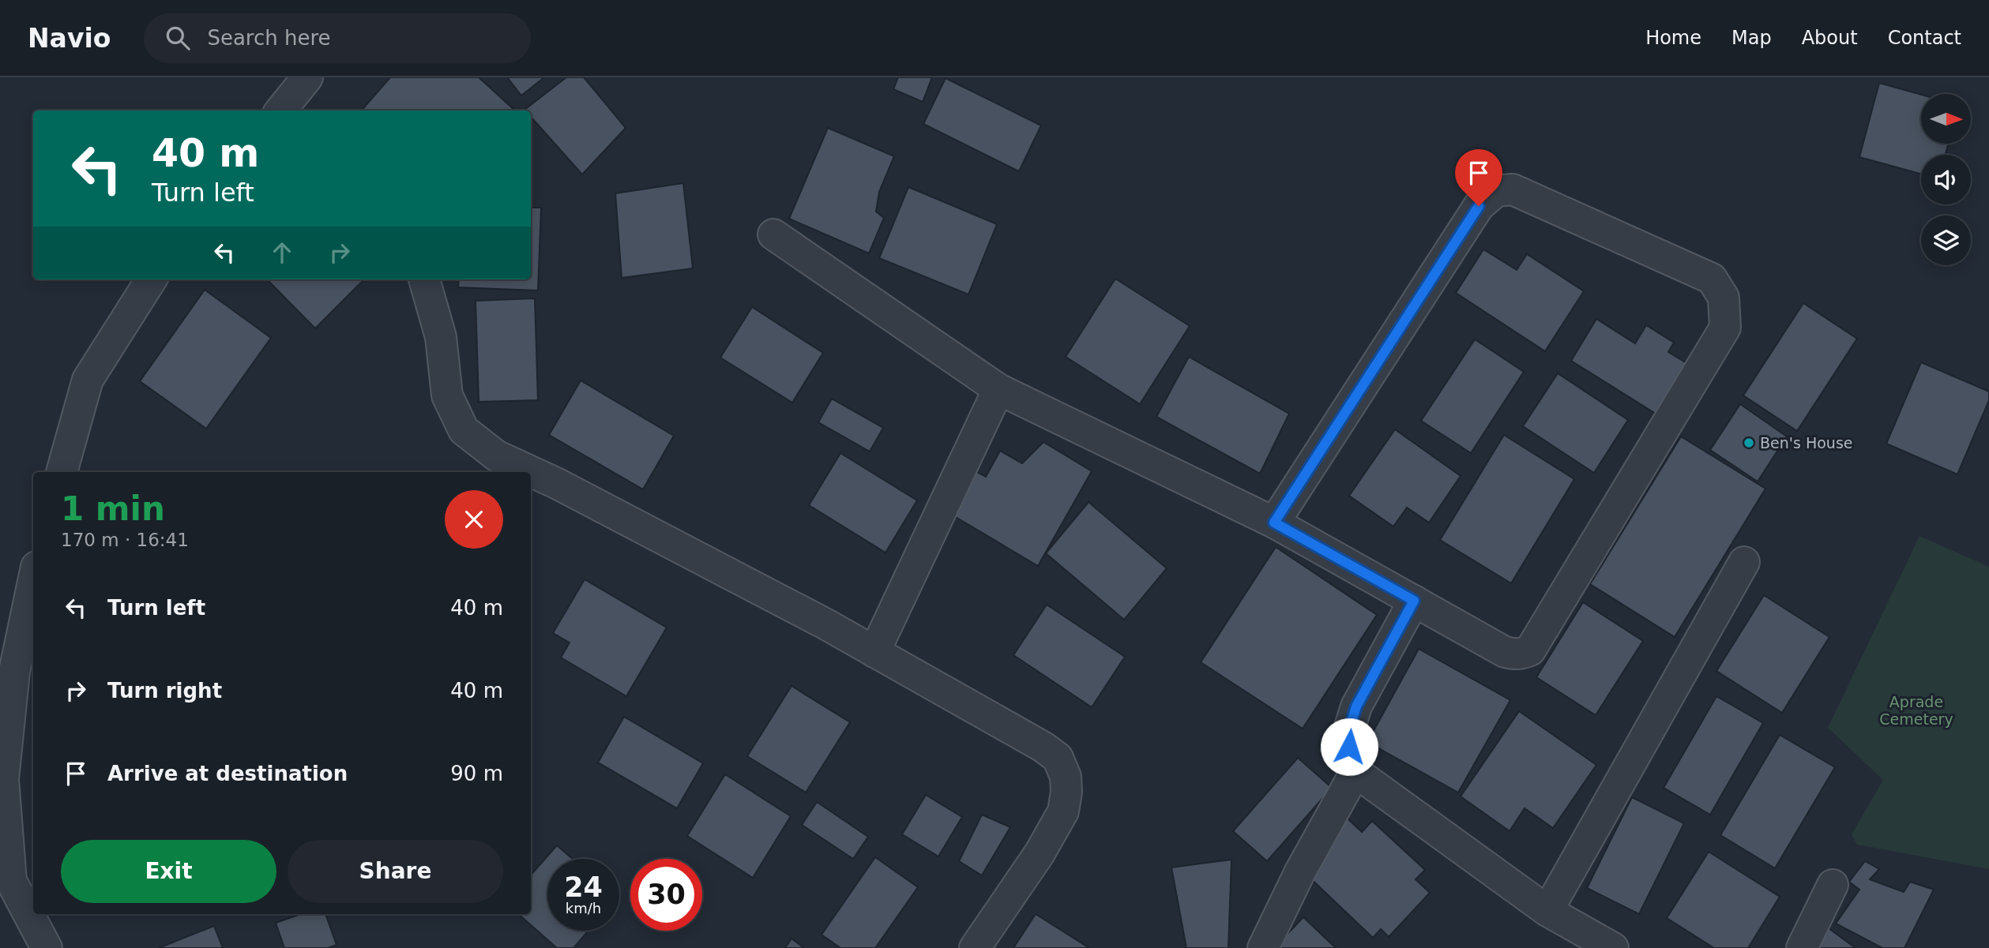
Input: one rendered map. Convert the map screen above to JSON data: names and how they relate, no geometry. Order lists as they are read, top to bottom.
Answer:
{
  "parks": ["Aprade Cemetery"],
  "places": ["Ben's House"],
  "north": "right",
  "page": {
    "header": "Navio",
    "search": "Search here",
    "nav": [
      "Home",
      "Map",
      "About",
      "Contact"
    ],
    "turn": ["40 m", "Turn left"],
    "heading": ["1 min", "170 m · 16:41"],
    "list": [
      {
        "name": "Turn left",
        "value": "40 m"
      },
      {
        "name": "Turn right",
        "value": "40 m"
      },
      {
        "name": "Arrive at destination",
        "value": "90 m"
      }
    ],
    "buttons": ["Exit", "Share"],
    "speed": "24 km/h",
    "limit": "30"
  }
}
